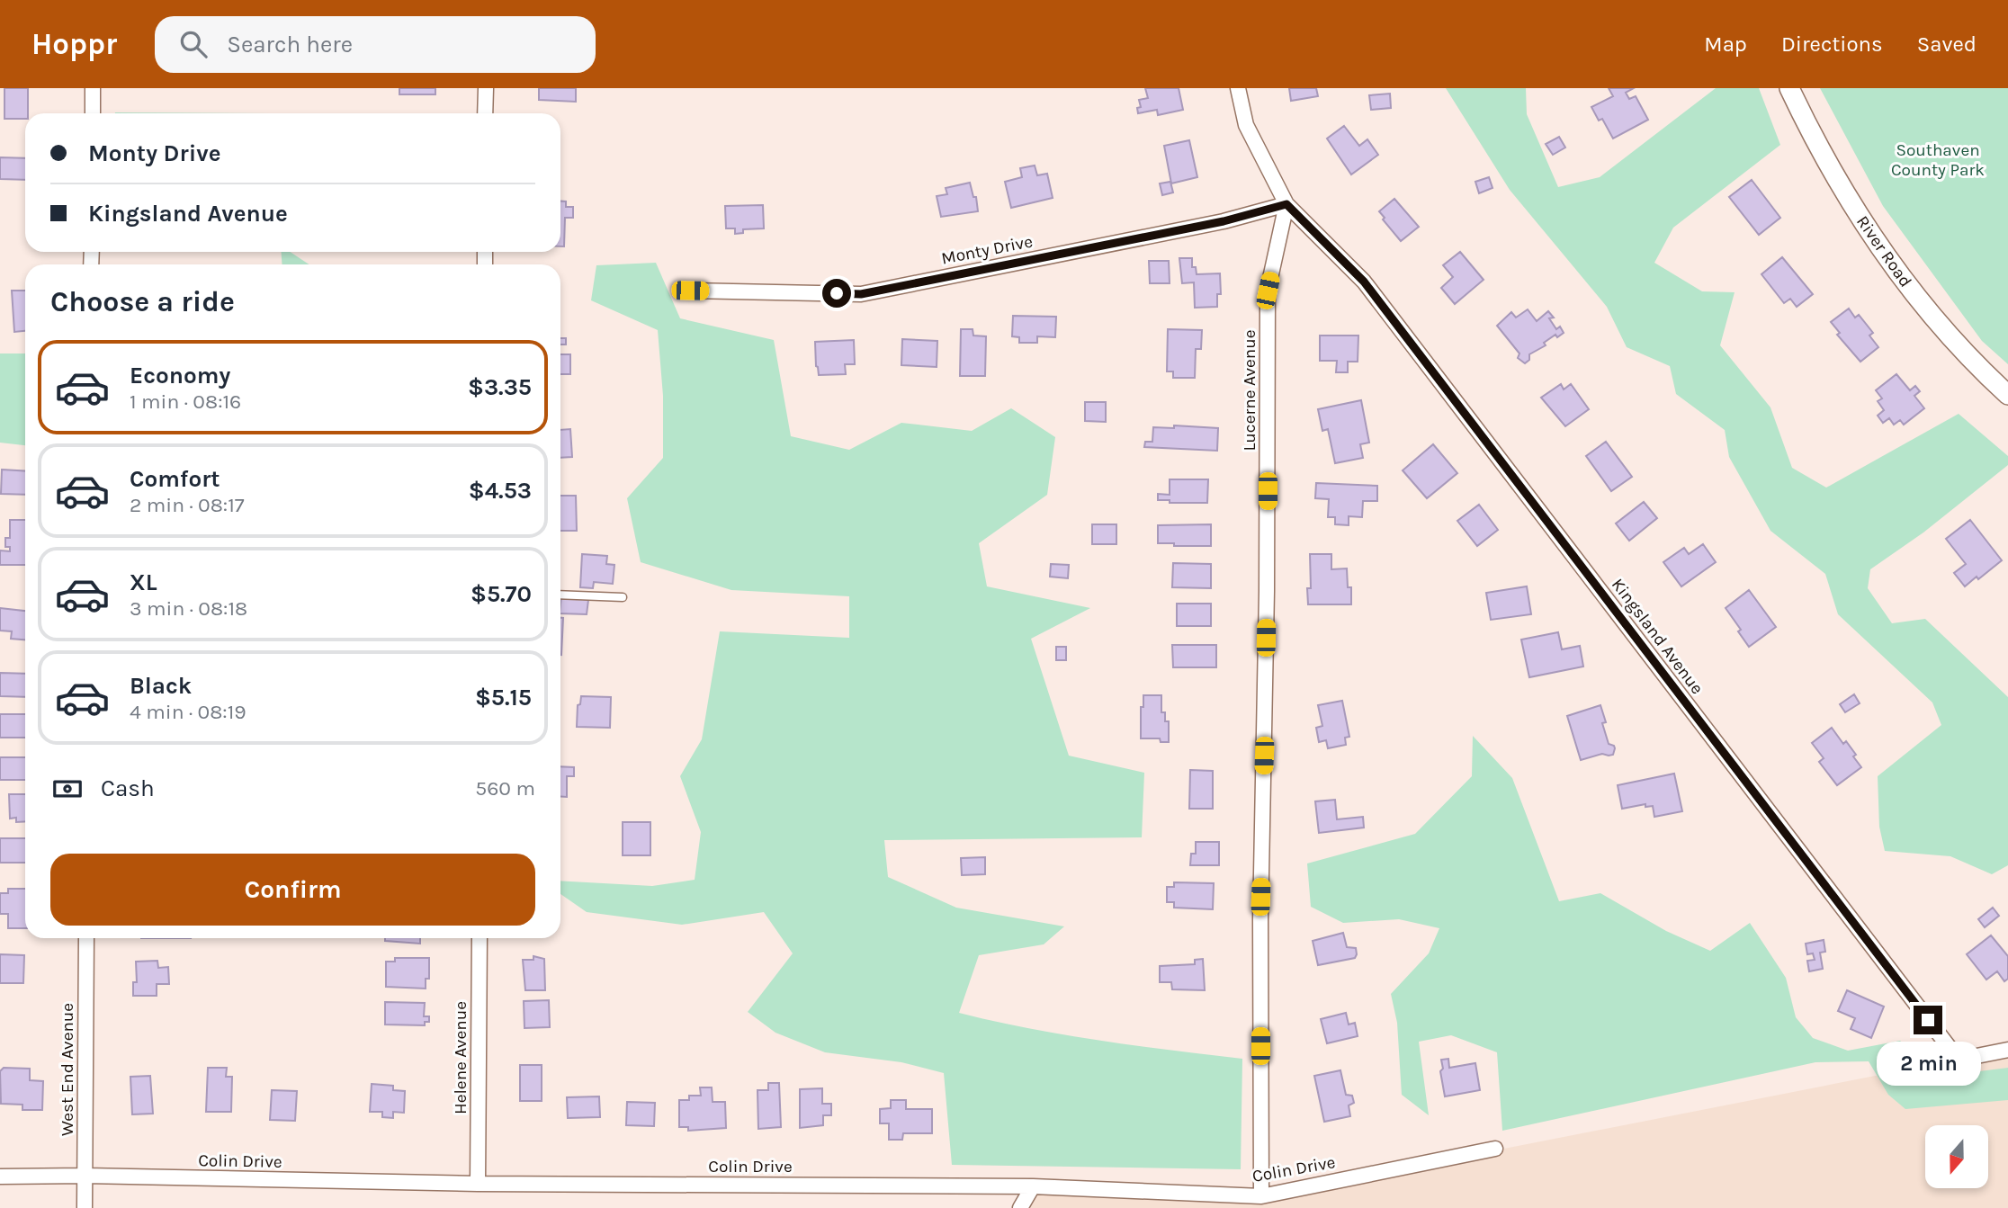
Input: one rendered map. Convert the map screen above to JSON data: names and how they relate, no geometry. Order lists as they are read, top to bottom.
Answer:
{
  "streets": {
    "street": [
      "Monty Drive",
      "River Road",
      "Lucerne Avenue",
      "Kingsland Avenue",
      "Helene Avenue",
      "West End Avenue",
      "Colin Drive"
    ]
  },
  "crossings": [
    ["Monty Drive", "Lucerne Avenue"],
    ["Monty Drive", "Kingsland Avenue"],
    ["Lucerne Avenue", "Kingsland Avenue"],
    ["Lucerne Avenue", "Colin Drive"],
    ["Helene Avenue", "Colin Drive"],
    ["West End Avenue", "Colin Drive"]
  ],
  "parks": ["Southaven County Park"],
  "north": "bottom",
  "page": {
    "header": "Hoppr",
    "search": "Search here",
    "nav": ["Map", "Directions", "Saved"],
    "banner": ["Monty Drive", "Kingsland Avenue"],
    "heading": "Choose a ride",
    "list": [
      {
        "name": "Economy",
        "note": "1 min · 08:16",
        "value": "$3.35"
      },
      {
        "name": "Comfort",
        "note": "2 min · 08:17",
        "value": "$4.53"
      },
      {
        "name": "XL",
        "note": "3 min · 08:18",
        "value": "$5.70"
      },
      {
        "name": "Black",
        "note": "4 min · 08:19",
        "value": "$5.15"
      }
    ],
    "pay": ["Cash", "560 m"],
    "buttons": "Confirm",
    "bubble": "2 min"
  }
}
